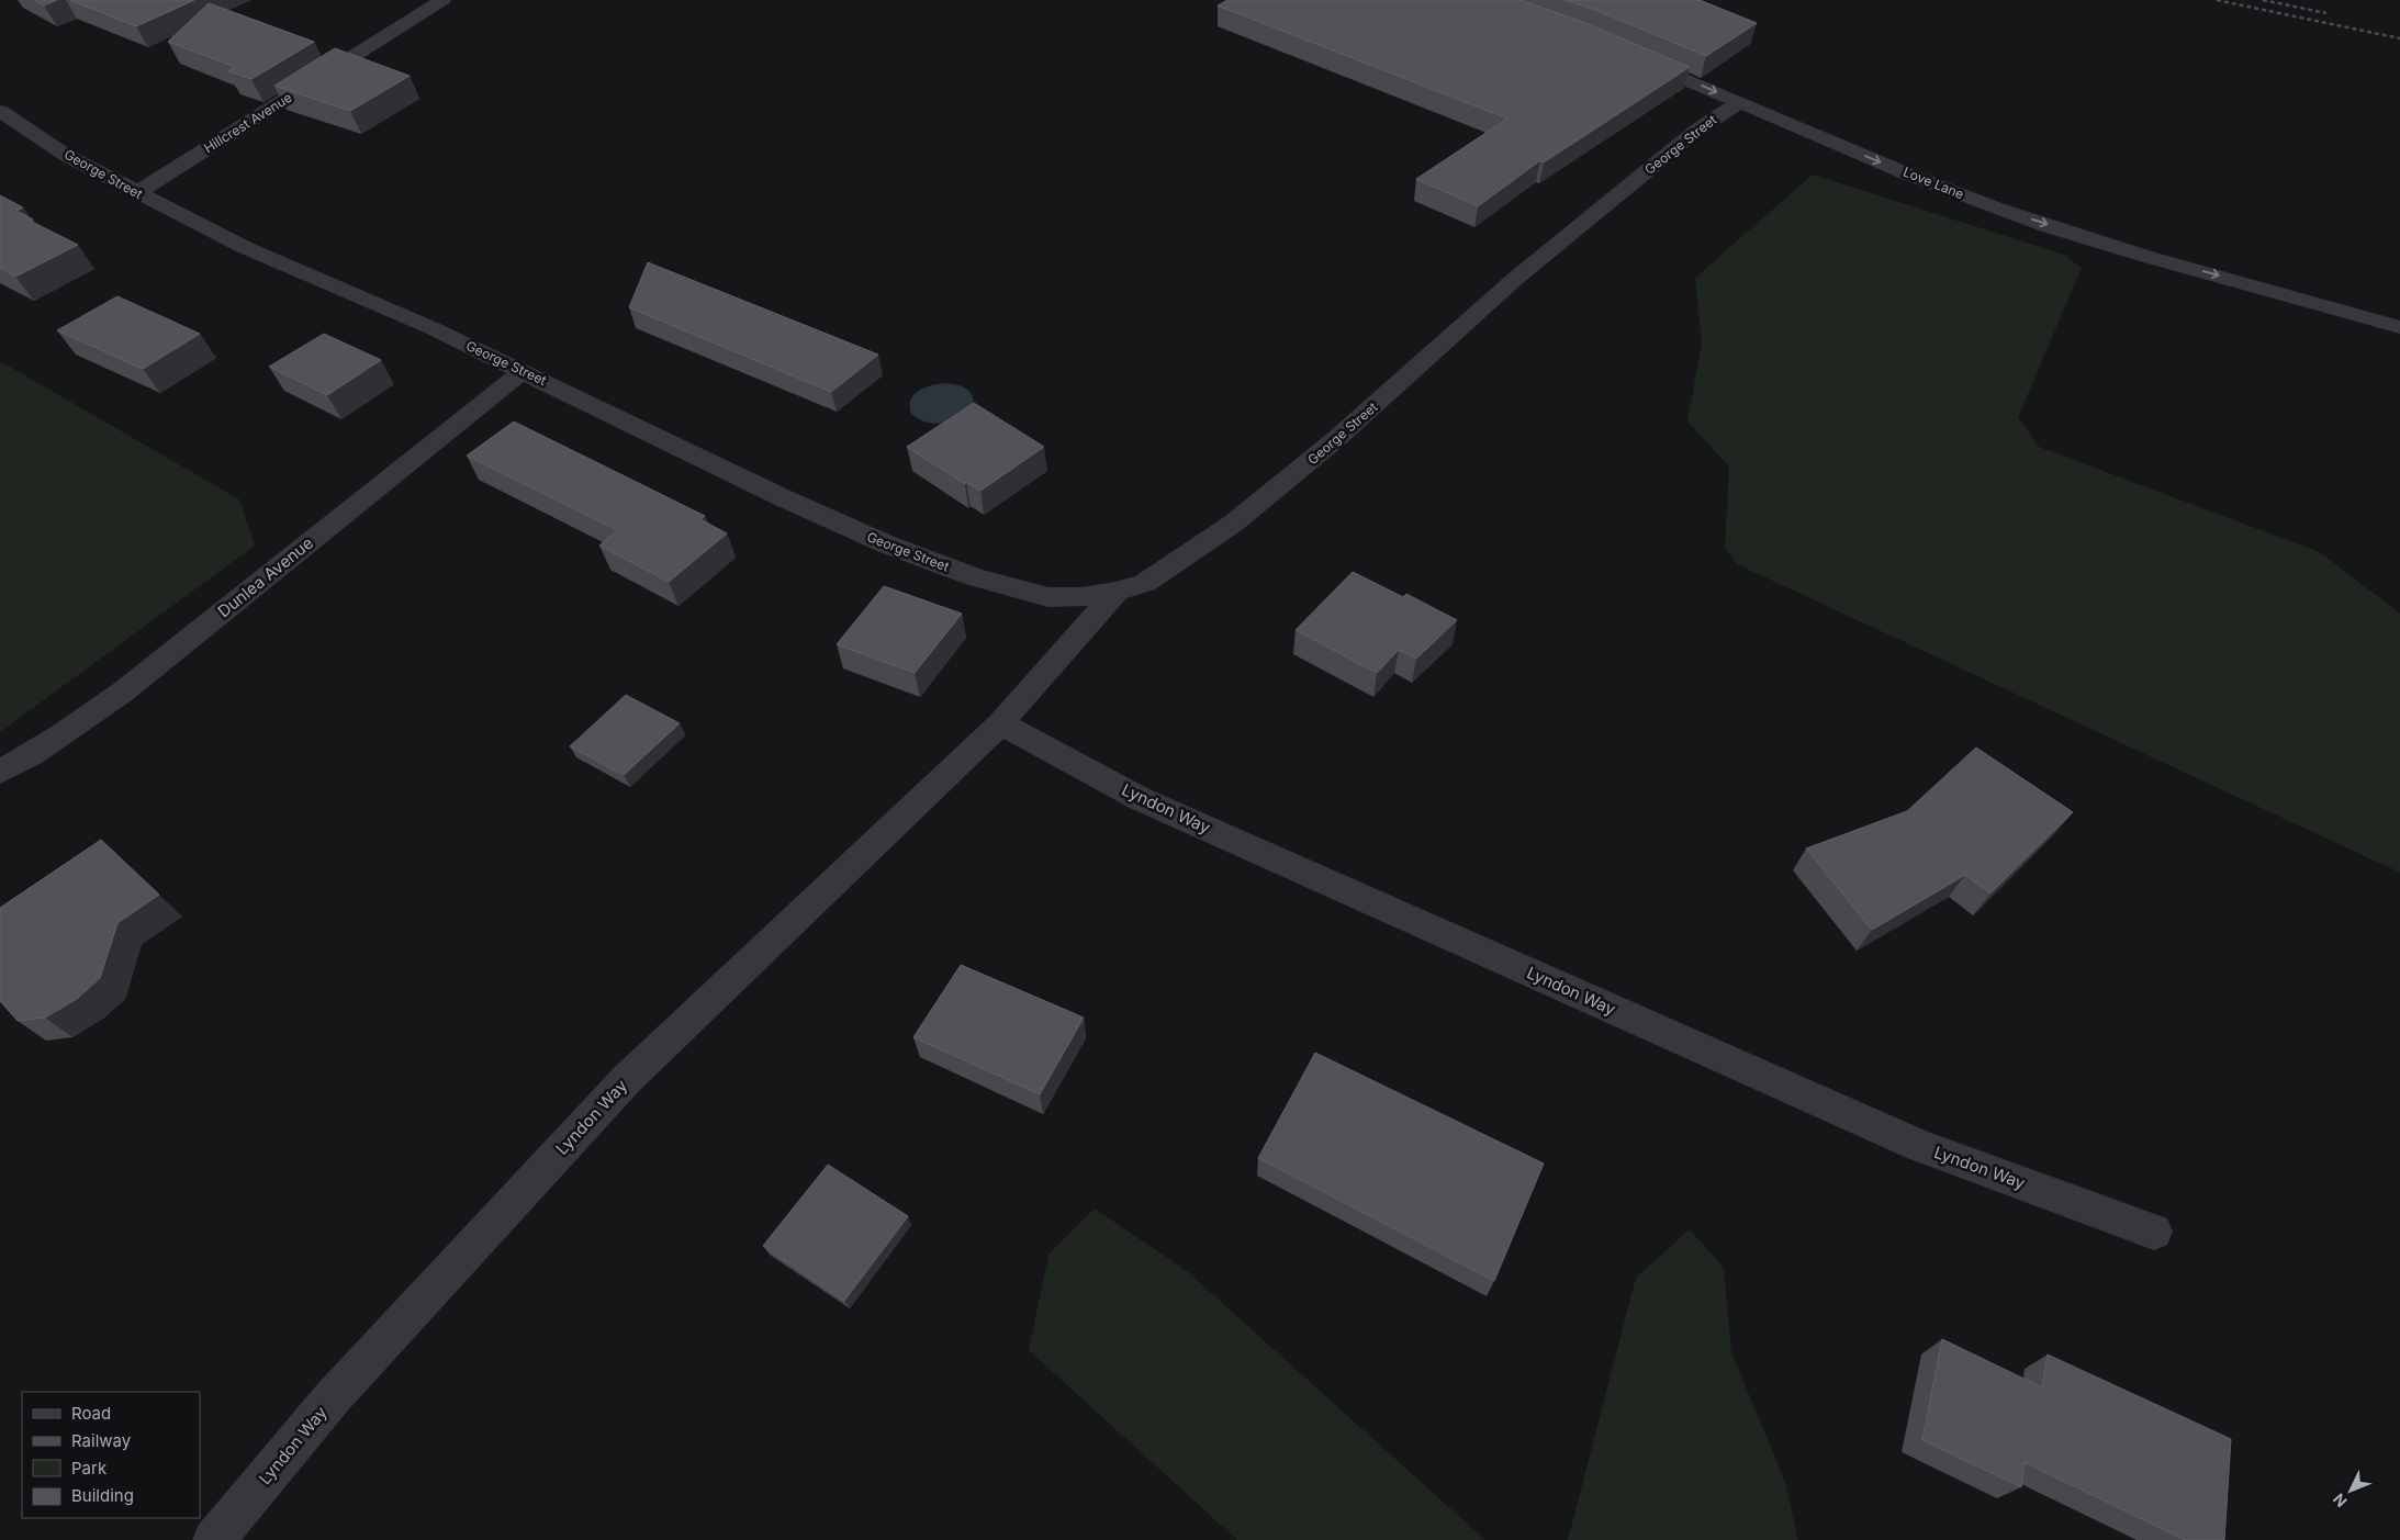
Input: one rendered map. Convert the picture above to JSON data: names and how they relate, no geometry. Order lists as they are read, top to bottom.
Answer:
{
  "streets": {
    "street": [
      "Hillcrest Avenue",
      "George Street",
      "Love Lane",
      "Dunlea Avenue",
      "Lyndon Way"
    ]
  },
  "crossings": [
    ["Hillcrest Avenue", "George Street"],
    ["George Street", "Love Lane"],
    ["George Street", "Dunlea Avenue"],
    ["George Street", "Lyndon Way"]
  ],
  "one_way": ["Love Lane"],
  "legend": [
    "Road",
    "Railway",
    "Park",
    "Building"
  ],
  "north": "bottom left"
}
